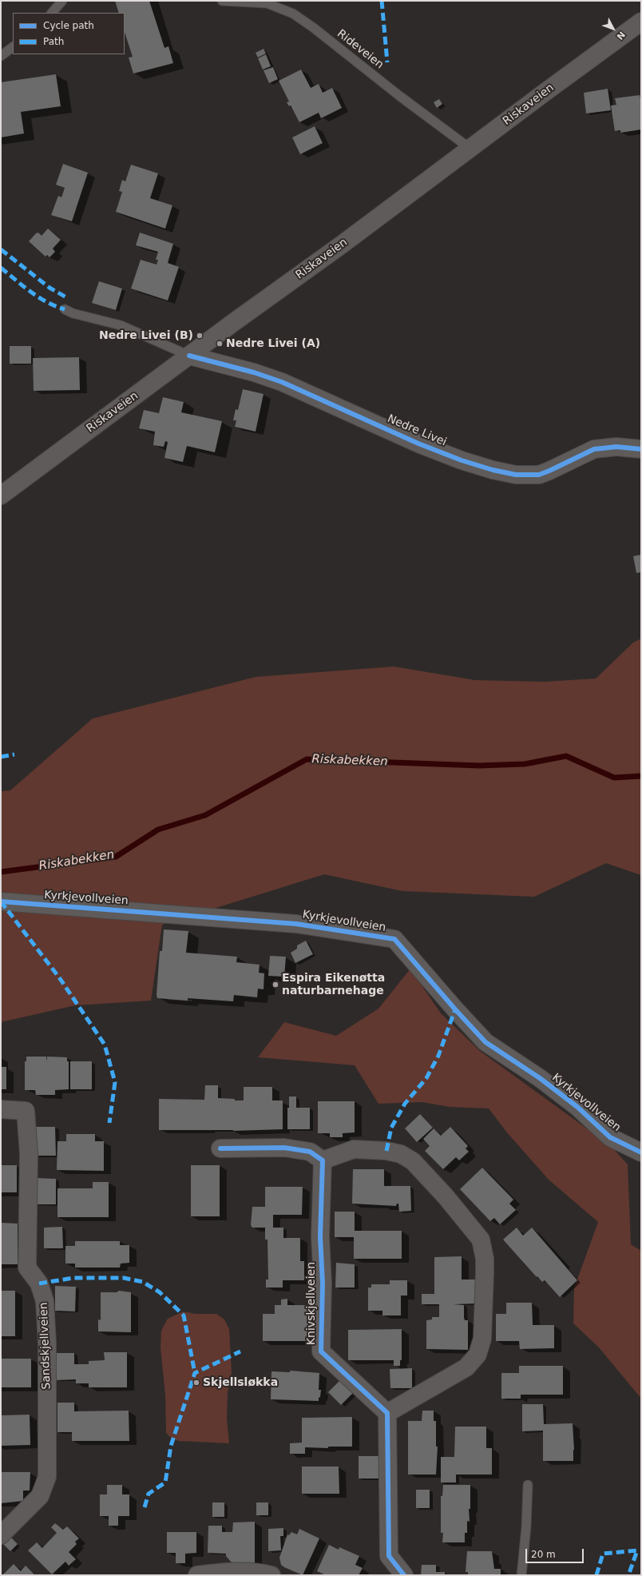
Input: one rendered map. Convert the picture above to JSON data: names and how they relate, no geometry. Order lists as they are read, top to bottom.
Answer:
{
  "streets": {
    "street": [
      "Riskaveien",
      "Nedre Livei",
      "Kyrkjevollveien",
      "Knivskjellveien",
      "Sandskjellveien"
    ],
    "lane": ["Rideveien"]
  },
  "crossings": [
    ["Rideveien", "Riskaveien"],
    ["Riskaveien", "Nedre Livei"]
  ],
  "water": ["Riskabekken"],
  "places": [
    "Nedre Livei (B)",
    "Nedre Livei (A)",
    "Espira Eikenøtta naturbarnehage",
    "Skjellsløkka"
  ],
  "legend": ["Cycle path", "Path"],
  "scale_bar": "20 m",
  "north": "bottom right"
}
